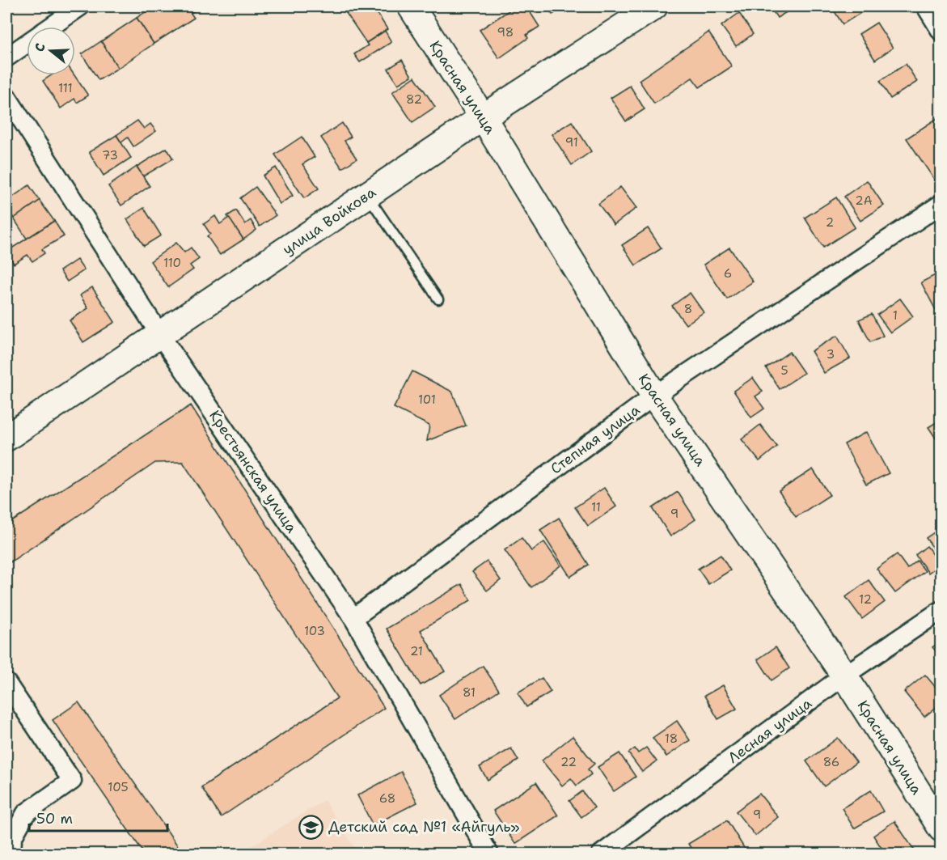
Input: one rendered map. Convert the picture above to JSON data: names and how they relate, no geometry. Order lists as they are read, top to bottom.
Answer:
{
  "streets": {
    "street": [
      "Красная улица",
      "улица Войкова",
      "Степная улица",
      "Крестьянская улица",
      "Лесная улица"
    ]
  },
  "crossings": [
    ["Красная улица", "улица Войкова"],
    ["Красная улица", "Степная улица"],
    ["Красная улица", "Лесная улица"],
    ["улица Войкова", "Крестьянская улица"],
    ["Степная улица", "Крестьянская улица"]
  ],
  "places": {
    "school or university": ["Детский сад №1 «Айгуль»"]
  },
  "house_numbers": [
    "98",
    "111",
    "82",
    "91",
    "73",
    "2А",
    "2",
    "110",
    "6",
    "8",
    "1",
    "3",
    "5",
    "101",
    "11",
    "9",
    "12",
    "103",
    "21",
    "81",
    "18",
    "22",
    "86",
    "105",
    "68",
    "9"
  ],
  "scale_bar": "50 m",
  "north": "left"
}
